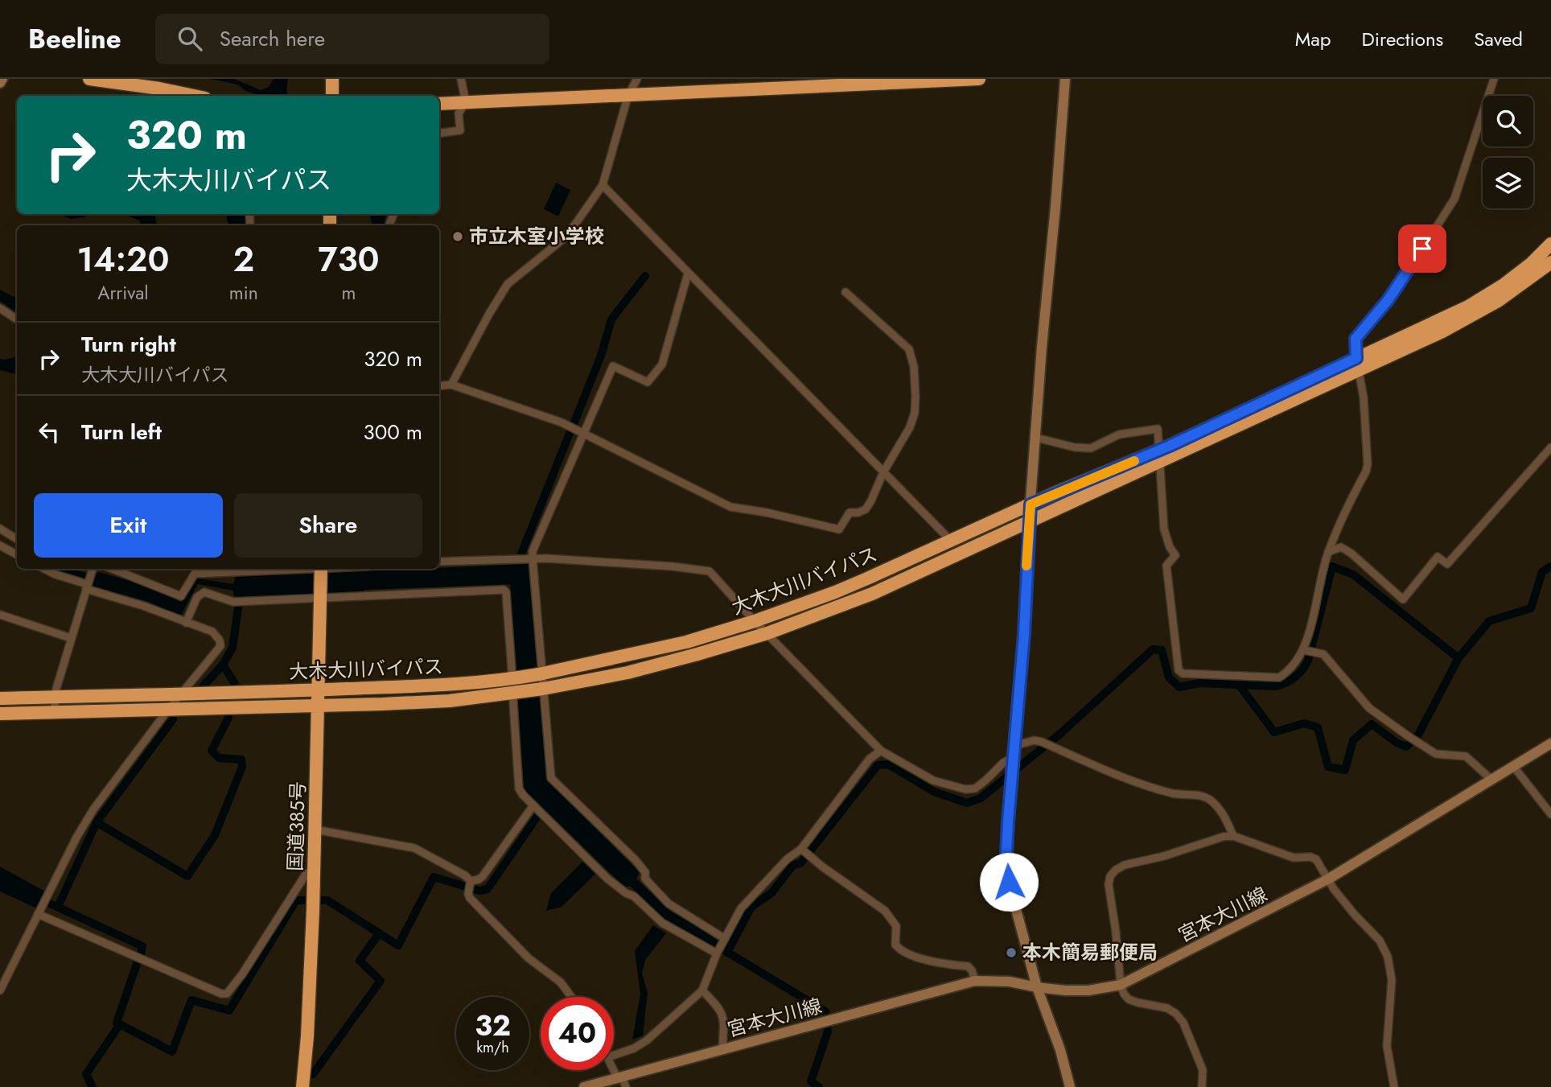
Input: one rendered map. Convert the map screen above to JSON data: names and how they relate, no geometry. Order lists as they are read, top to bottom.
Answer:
{
  "streets": {
    "highway": ["大木大川バイパス", "国道385号"],
    "main road": ["宮本大川線"]
  },
  "crossings": [
    ["大木大川バイパス", "国道385号"]
  ],
  "places": ["市立木室小学校", "本木簡易郵便局"],
  "page": {
    "header": "Beeline",
    "search": "Search here",
    "nav": ["Map", "Directions", "Saved"],
    "turn": ["320 m", "大木大川バイパス"],
    "eta": [
      "14:20",
      "Arrival",
      "2",
      "min",
      "730",
      "m"
    ],
    "list": [
      {
        "name": "Turn right",
        "note": "大木大川バイパス",
        "value": "320 m"
      },
      {
        "name": "Turn left",
        "value": "300 m"
      }
    ],
    "buttons": ["Exit", "Share"],
    "speed": "32 km/h",
    "limit": "40"
  }
}
